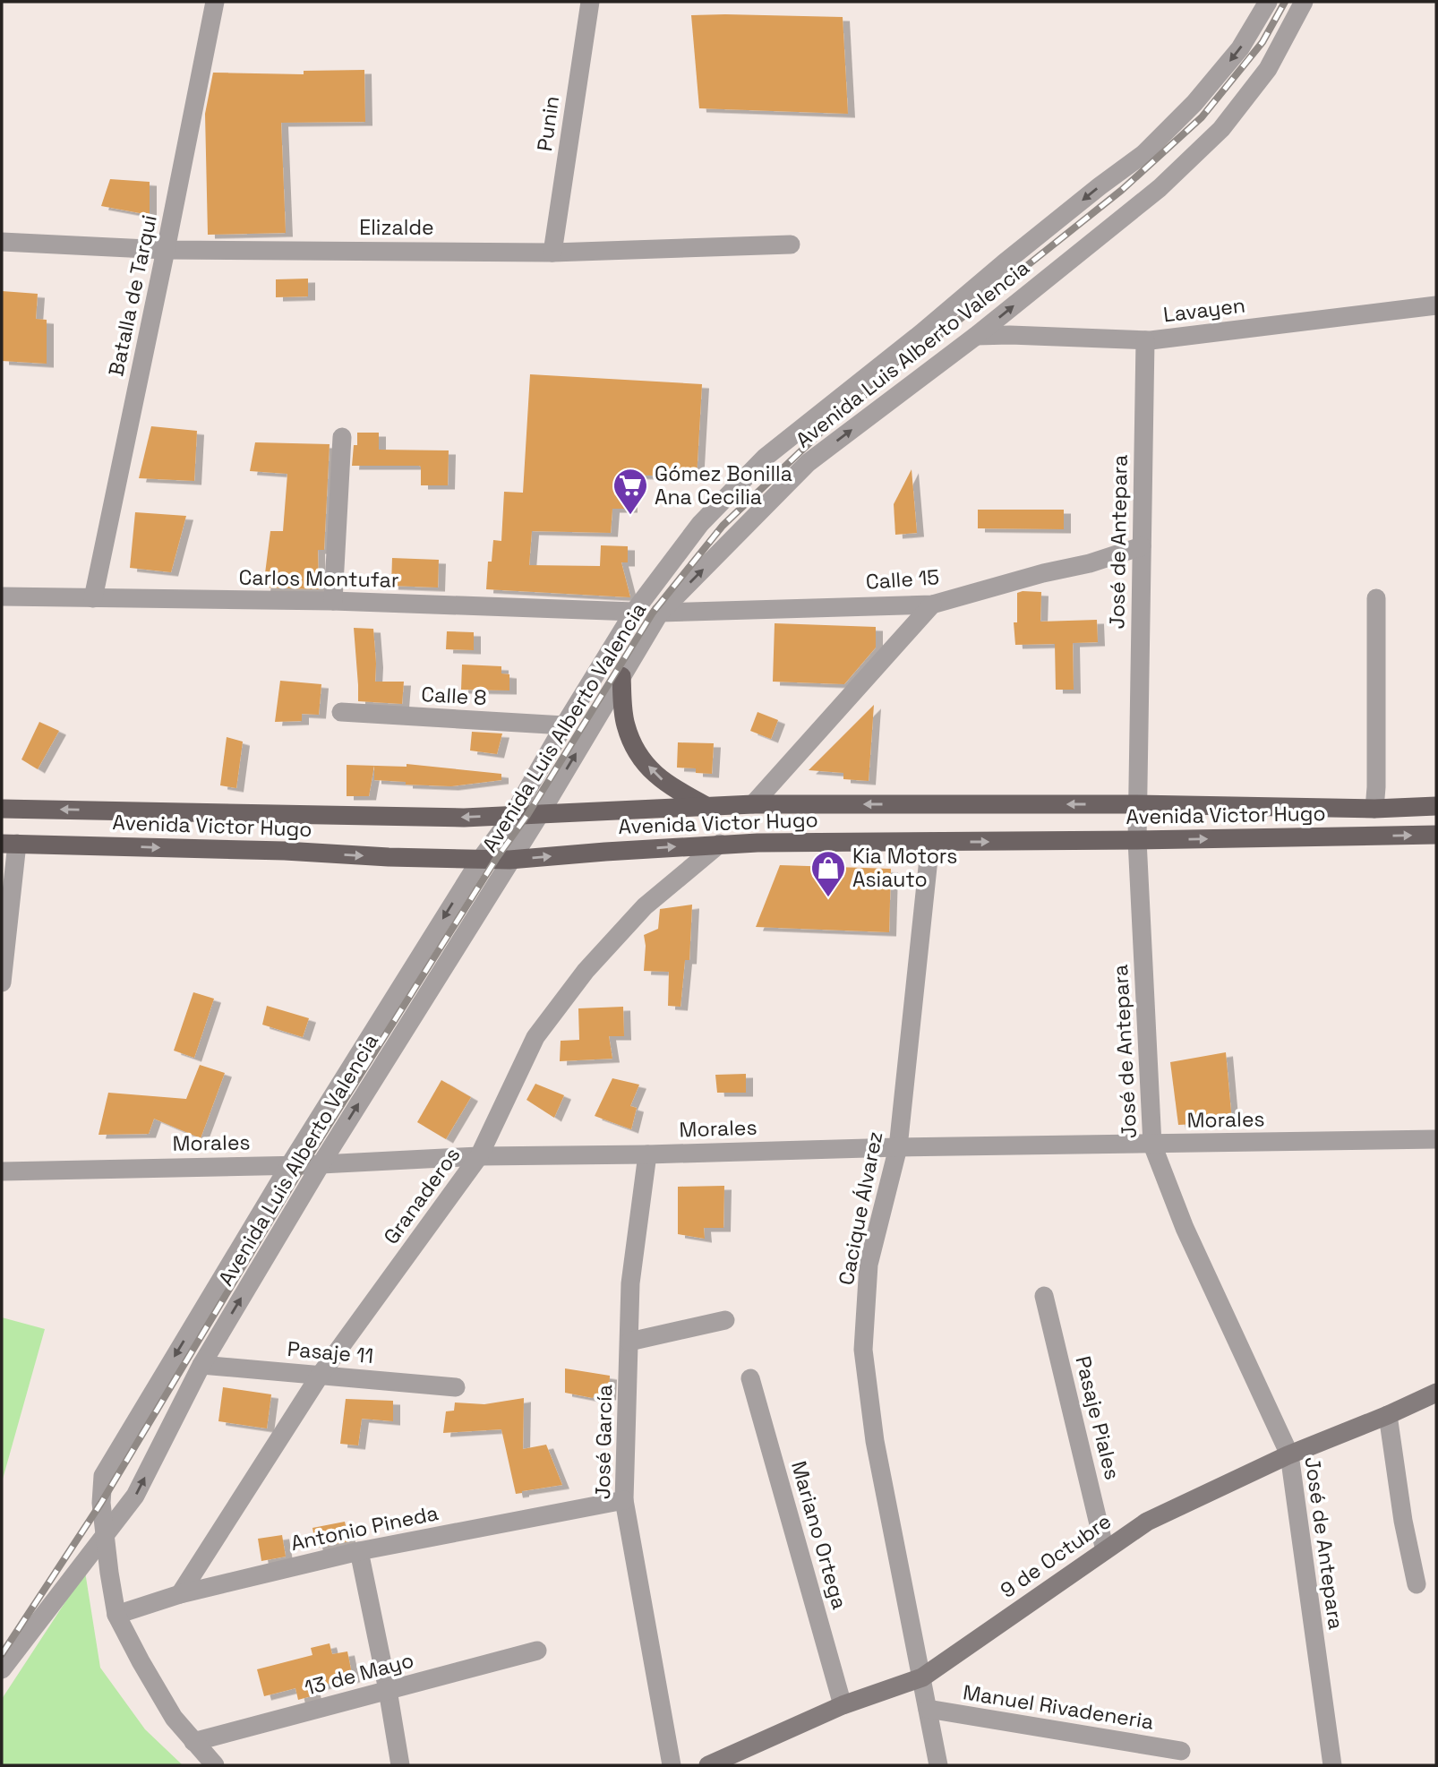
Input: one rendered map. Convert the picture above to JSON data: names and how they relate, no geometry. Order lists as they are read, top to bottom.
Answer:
{
  "streets": {
    "main road": ["Avenida Victor Hugo"],
    "street": [
      "Punin",
      "Elizalde",
      "Batalla de Tarqui",
      "Lavayen",
      "Avenida Luis Alberto Valencia",
      "José de Antepara",
      "Carlos Montufar",
      "Calle 15",
      "Calle 8",
      "Morales",
      "Granaderos",
      "Cacique Álvarez",
      "Pasaje 11",
      "Pasaje Piales",
      "José García",
      "Antonio Pineda",
      "Mariano Ortega",
      "9 de Octubre",
      "13 de Mayo",
      "Manuel Rivadeneria"
    ]
  },
  "crossings": [
    ["Punin", "Elizalde"],
    ["Elizalde", "Batalla de Tarqui"],
    ["Batalla de Tarqui", "Carlos Montufar"],
    ["Lavayen", "Avenida Luis Alberto Valencia"],
    ["Lavayen", "José de Antepara"],
    ["Avenida Luis Alberto Valencia", "Carlos Montufar"],
    ["Avenida Luis Alberto Valencia", "Calle 15"],
    ["Avenida Luis Alberto Valencia", "Calle 8"],
    ["Avenida Luis Alberto Valencia", "Avenida Victor Hugo"],
    ["Avenida Luis Alberto Valencia", "Morales"],
    ["Avenida Luis Alberto Valencia", "Pasaje 11"],
    ["José de Antepara", "Calle 15"],
    ["José de Antepara", "Avenida Victor Hugo"],
    ["José de Antepara", "Morales"],
    ["José de Antepara", "9 de Octubre"],
    ["Avenida Victor Hugo", "Granaderos"],
    ["Avenida Victor Hugo", "Cacique Álvarez"],
    ["Morales", "Granaderos"],
    ["Morales", "Cacique Álvarez"],
    ["Morales", "José García"],
    ["Granaderos", "Pasaje 11"],
    ["Granaderos", "Antonio Pineda"],
    ["Cacique Álvarez", "9 de Octubre"],
    ["Cacique Álvarez", "Manuel Rivadeneria"],
    ["Pasaje Piales", "9 de Octubre"],
    ["José García", "Antonio Pineda"],
    ["Mariano Ortega", "9 de Octubre"]
  ],
  "places": {
    "supermarket": ["Gómez Bonilla Ana Cecilia"],
    "shop": ["Kia Motors Asiauto"]
  }
}
